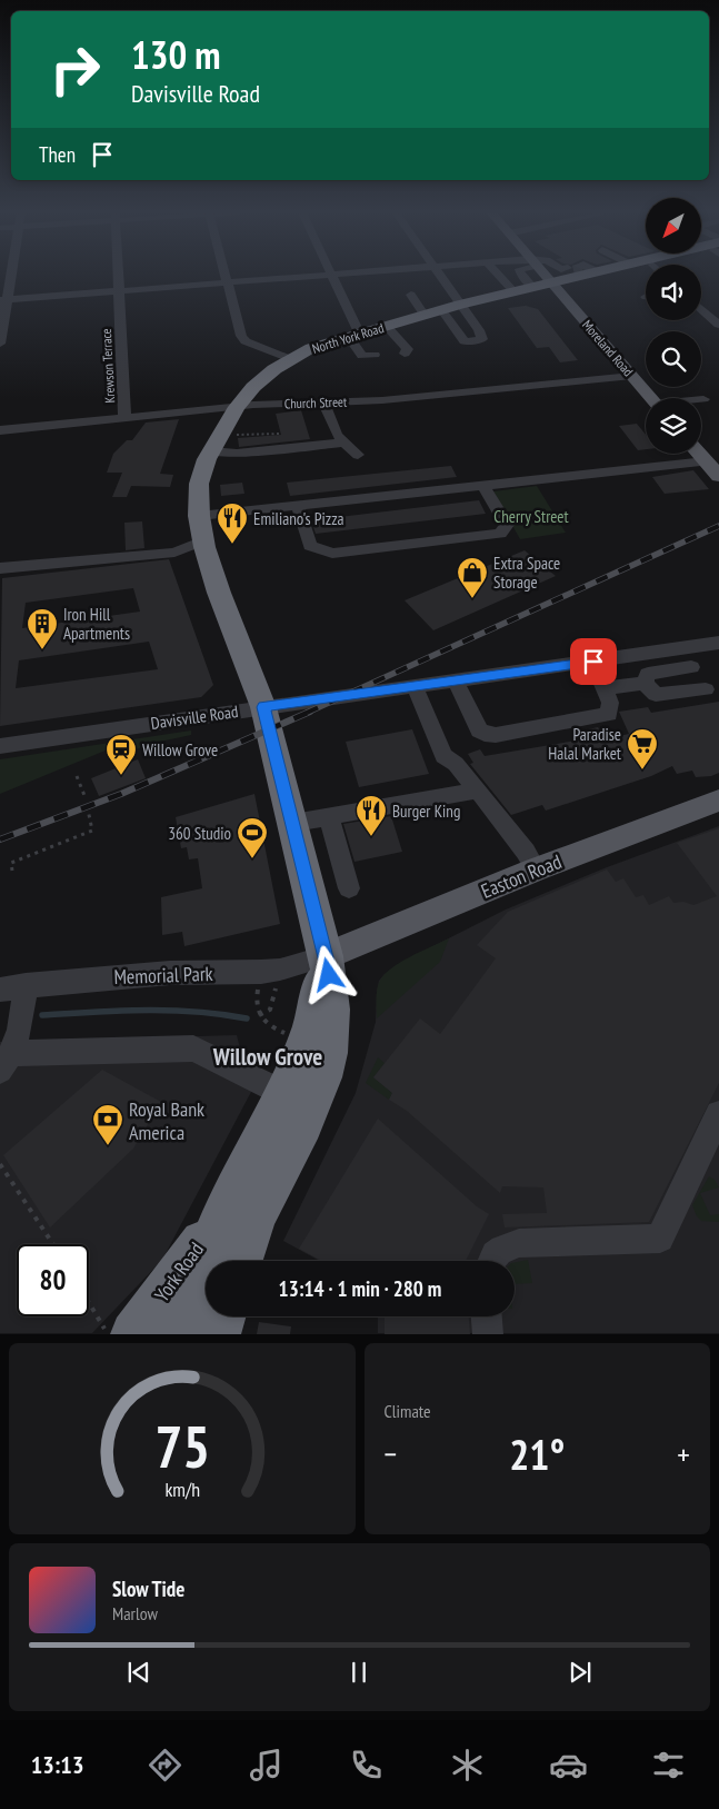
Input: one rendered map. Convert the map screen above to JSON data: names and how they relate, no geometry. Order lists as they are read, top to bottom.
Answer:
{
  "streets": {
    "highway": ["North York Road", "York Road"],
    "main road": ["Moreland Road", "Easton Road"],
    "street": [
      "Krewson Terrace",
      "Church Street",
      "Davisville Road",
      "Memorial Park"
    ]
  },
  "crossings": [
    ["North York Road", "Church Street"],
    ["North York Road", "Davisville Road"],
    ["Moreland Road", "Church Street"],
    ["Krewson Terrace", "Church Street"],
    ["Easton Road", "Memorial Park"]
  ],
  "districts": ["Willow Grove"],
  "parks": ["Cherry Street"],
  "places": {
    "restaurant": ["Emiliano's Pizza", "Burger King"],
    "shop": ["Extra Space Storage"],
    "building": ["Iron Hill Apartments"],
    "supermarket": ["Paradise Halal Market"],
    "station": ["Willow Grove"],
    "sports": ["360 Studio"],
    "bank": ["Royal Bank America"]
  },
  "north": "bottom left",
  "page": {
    "turn": ["130 m", "Davisville Road"],
    "then": "Then",
    "limit": "80",
    "trip": "13:14 · 1 min · 280 m",
    "tile": "Climate",
    "heat": ["−", "21°", "+"],
    "song": ["Slow Tide", "Marlow"],
    "tabs": "13:13",
    "gauge": ["75", "km/h"]
  }
}
